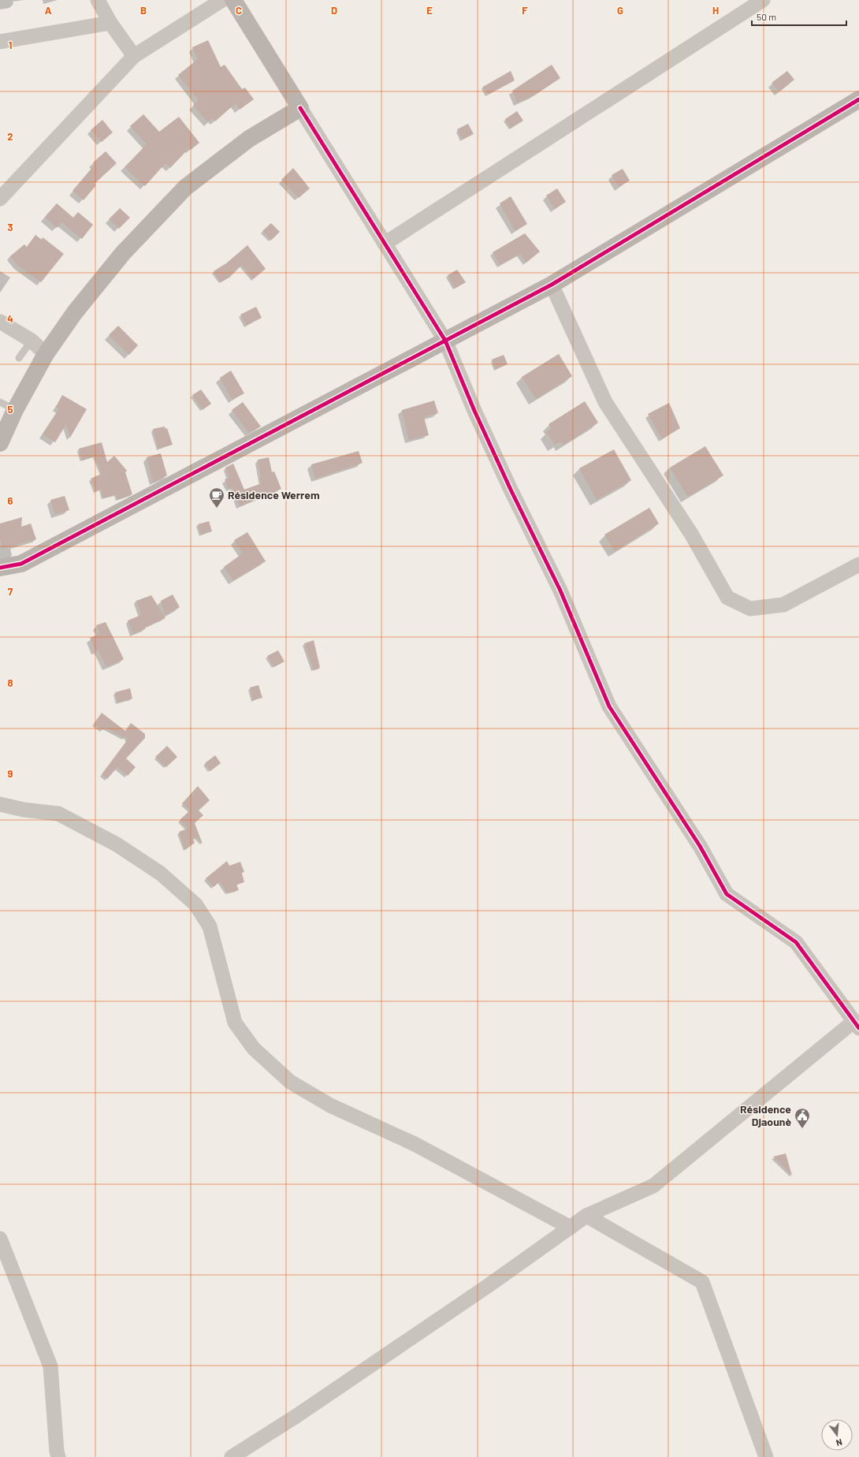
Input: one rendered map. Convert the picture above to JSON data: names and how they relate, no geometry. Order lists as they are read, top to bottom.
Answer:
{
  "places": {
    "cafe": ["Résidence Werrem"],
    "public building": ["Résidence Djaounè"]
  },
  "scale_bar": "50 m",
  "north": "bottom",
  "grid": {
    "columns": [
      "A",
      "B",
      "C",
      "D",
      "E",
      "F",
      "G",
      "H"
    ],
    "rows": [
      "1",
      "2",
      "3",
      "4",
      "5",
      "6",
      "7",
      "8",
      "9"
    ]
  }
}
